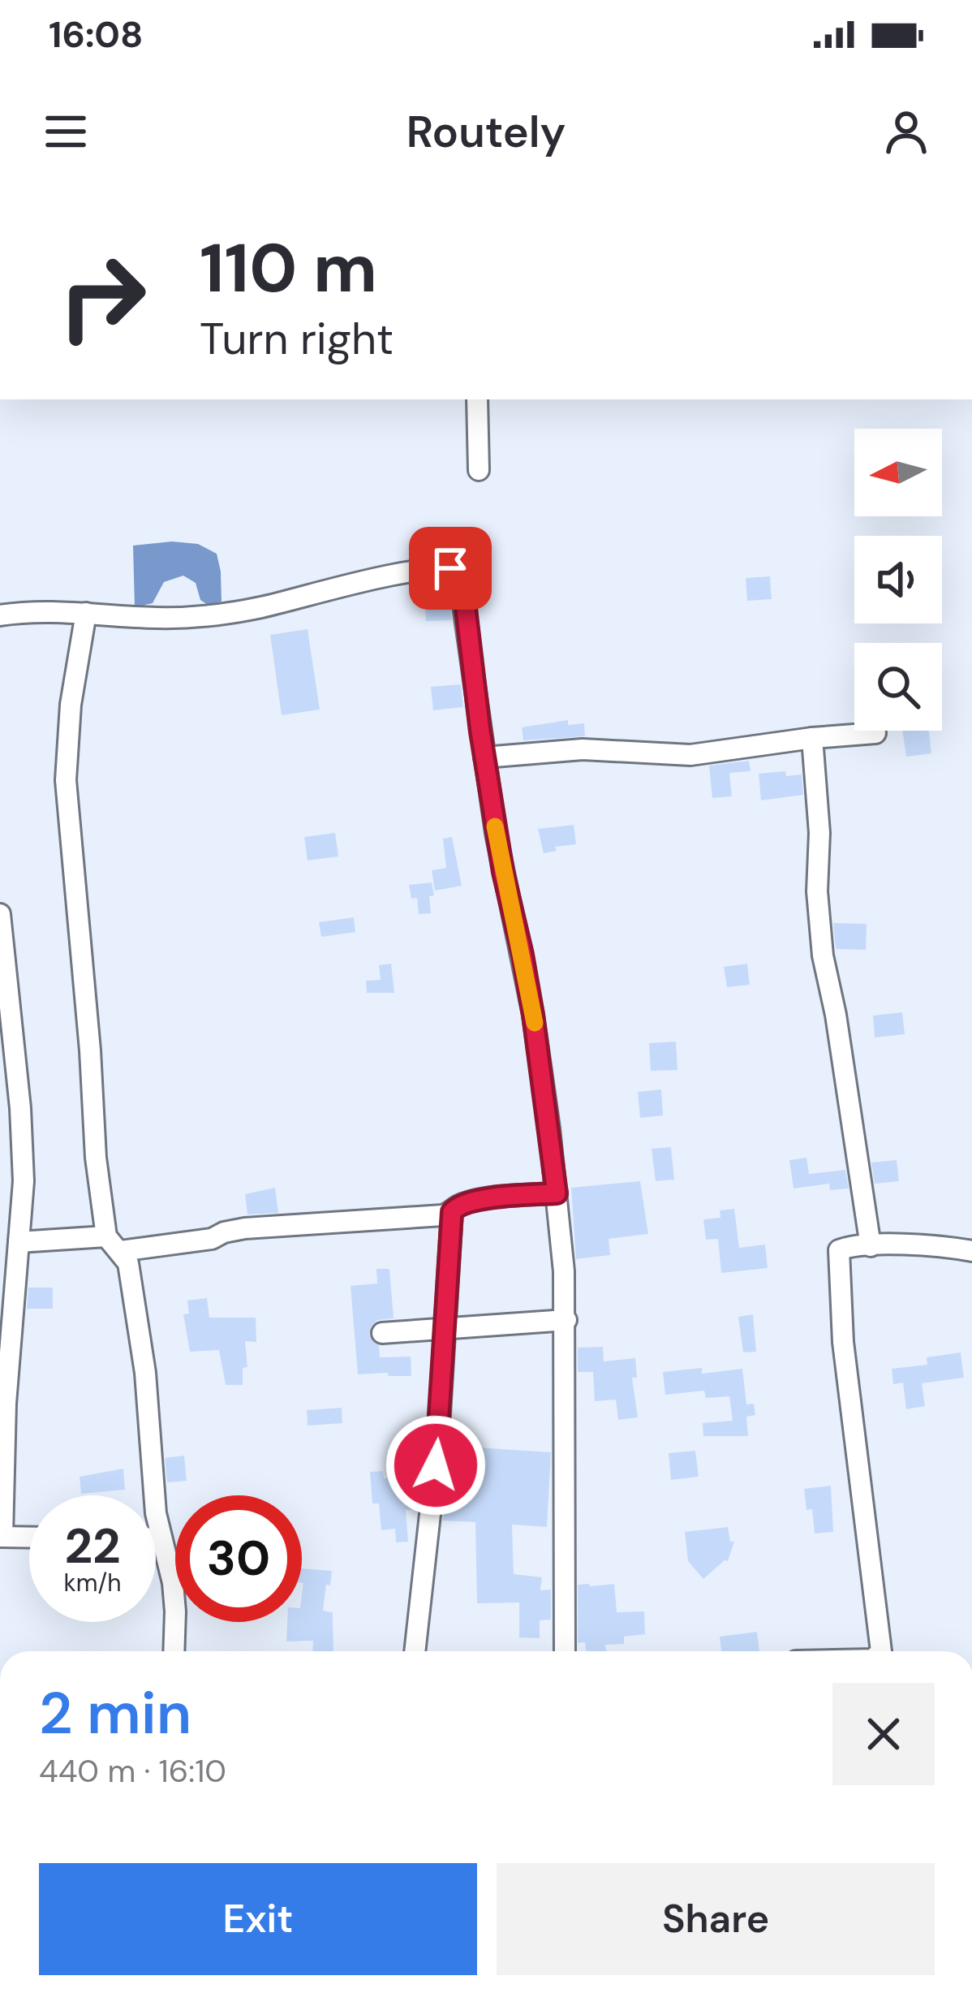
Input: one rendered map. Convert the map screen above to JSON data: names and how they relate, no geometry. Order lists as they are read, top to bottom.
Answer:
{
  "north": "left",
  "page": {
    "status": "16:08",
    "header": "Routely",
    "turn": ["110 m", "Turn right"],
    "speed": "22 km/h",
    "limit": "30",
    "heading": ["2 min", "440 m · 16:10"],
    "buttons": ["Exit", "Share"]
  }
}
